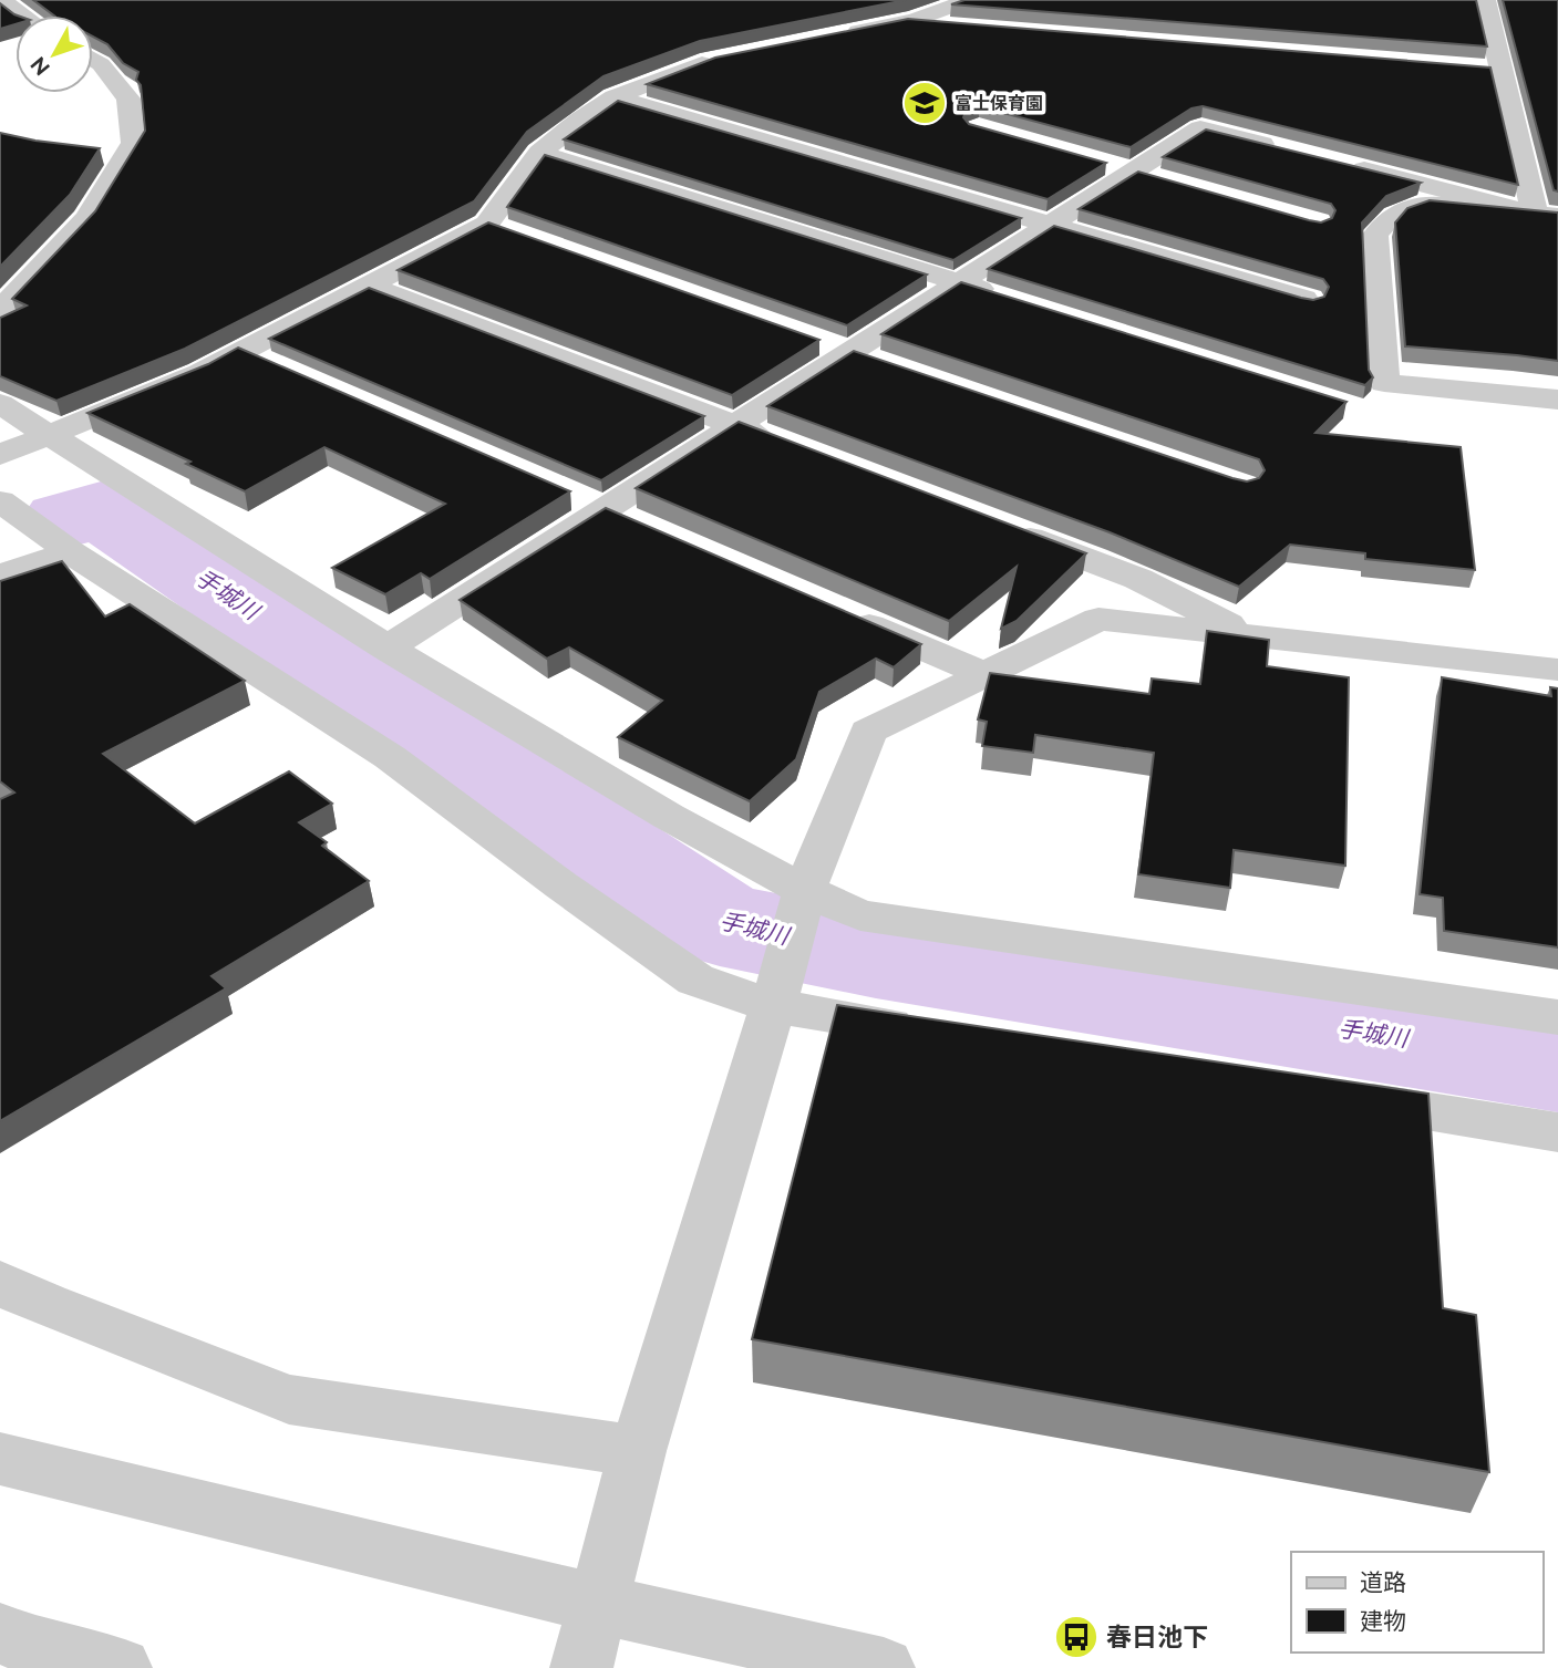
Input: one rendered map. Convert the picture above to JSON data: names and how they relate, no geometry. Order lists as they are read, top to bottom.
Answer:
{
  "water": ["手城川"],
  "places": {
    "school or university": ["富士保育園"],
    "bus stop": ["春日池下"]
  },
  "legend": ["道路", "建物"],
  "north": "bottom left"
}
